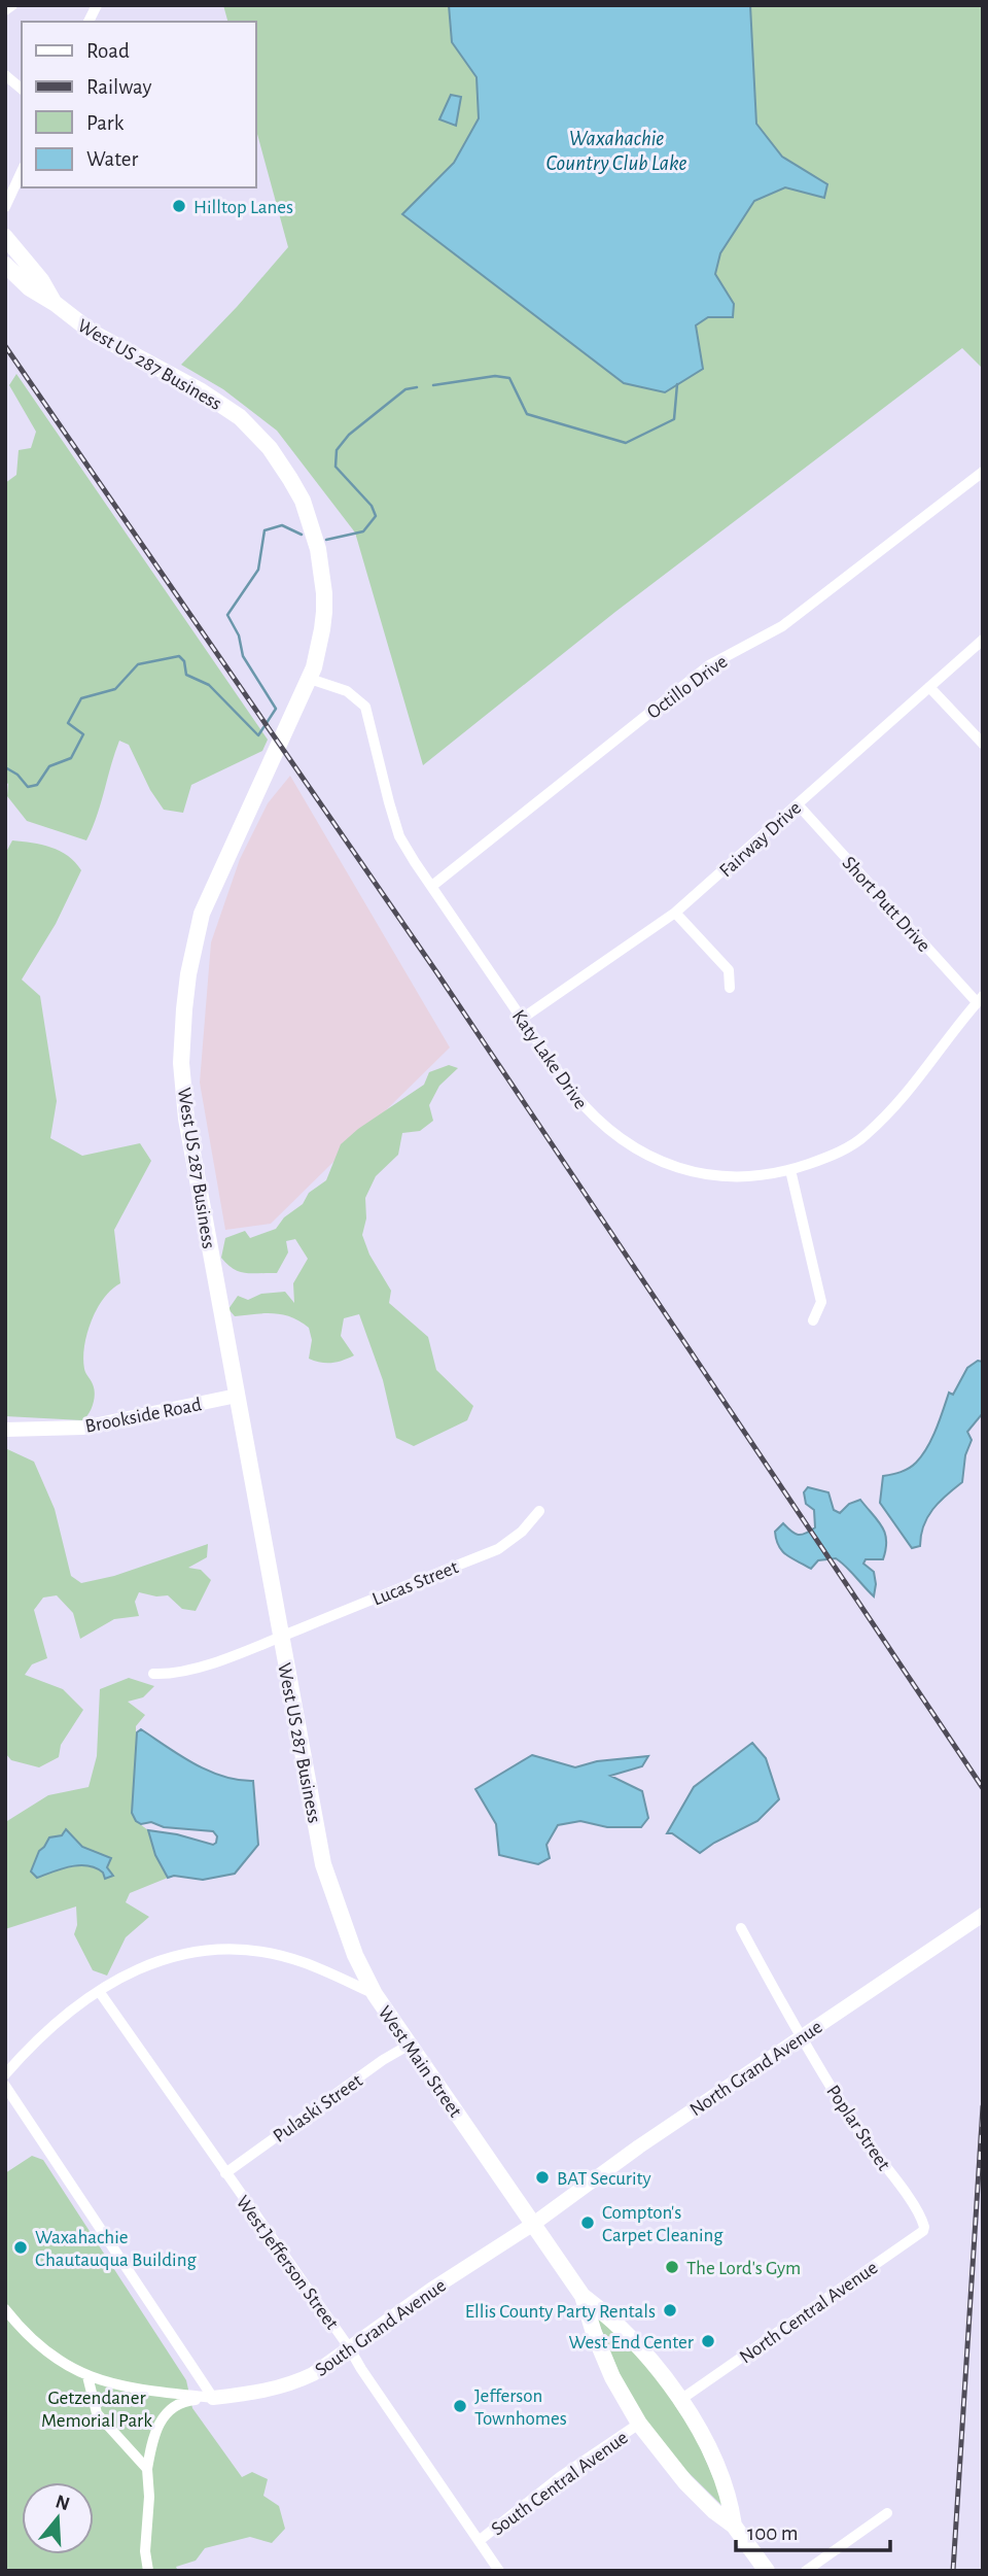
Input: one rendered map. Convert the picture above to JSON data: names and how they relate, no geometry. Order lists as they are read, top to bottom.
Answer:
{
  "streets": {
    "main road": [
      "West US 287 Business",
      "Brookside Road",
      "West Main Street",
      "North Grand Avenue",
      "South Grand Avenue"
    ],
    "street": [
      "Octillo Drive",
      "Fairway Drive",
      "Short Putt Drive",
      "Katy Lake Drive",
      "Lucas Street",
      "Pulaski Street",
      "Poplar Street",
      "West Jefferson Street",
      "North Central Avenue",
      "South Central Avenue"
    ]
  },
  "crossings": [
    ["West US 287 Business", "Katy Lake Drive"],
    ["West US 287 Business", "Brookside Road"],
    ["West US 287 Business", "Lucas Street"],
    ["West US 287 Business", "West Main Street"],
    ["Octillo Drive", "Katy Lake Drive"],
    ["Fairway Drive", "Short Putt Drive"],
    ["Fairway Drive", "Katy Lake Drive"],
    ["Short Putt Drive", "Katy Lake Drive"],
    ["West Main Street", "North Grand Avenue"],
    ["West Main Street", "Pulaski Street"],
    ["West Main Street", "West Jefferson Street"],
    ["West Main Street", "North Central Avenue"],
    ["West Main Street", "South Grand Avenue"],
    ["West Main Street", "South Central Avenue"],
    ["North Grand Avenue", "Poplar Street"],
    ["North Grand Avenue", "South Grand Avenue"],
    ["Pulaski Street", "West Jefferson Street"],
    ["Poplar Street", "North Central Avenue"],
    ["West Jefferson Street", "South Grand Avenue"],
    ["West Jefferson Street", "South Central Avenue"]
  ],
  "water": ["Waxahachie Country Club Lake"],
  "parks": ["Getzendaner Memorial Park"],
  "places": [
    "Hilltop Lanes",
    "BAT Security",
    "Compton's Carpet Cleaning",
    "Waxahachie Chautauqua Building",
    "The Lord's Gym",
    "Ellis County Party Rentals",
    "West End Center",
    "Jefferson Townhomes"
  ],
  "legend": [
    "Road",
    "Railway",
    "Park",
    "Water"
  ],
  "scale_bar": "100 m",
  "north": "top"
}
